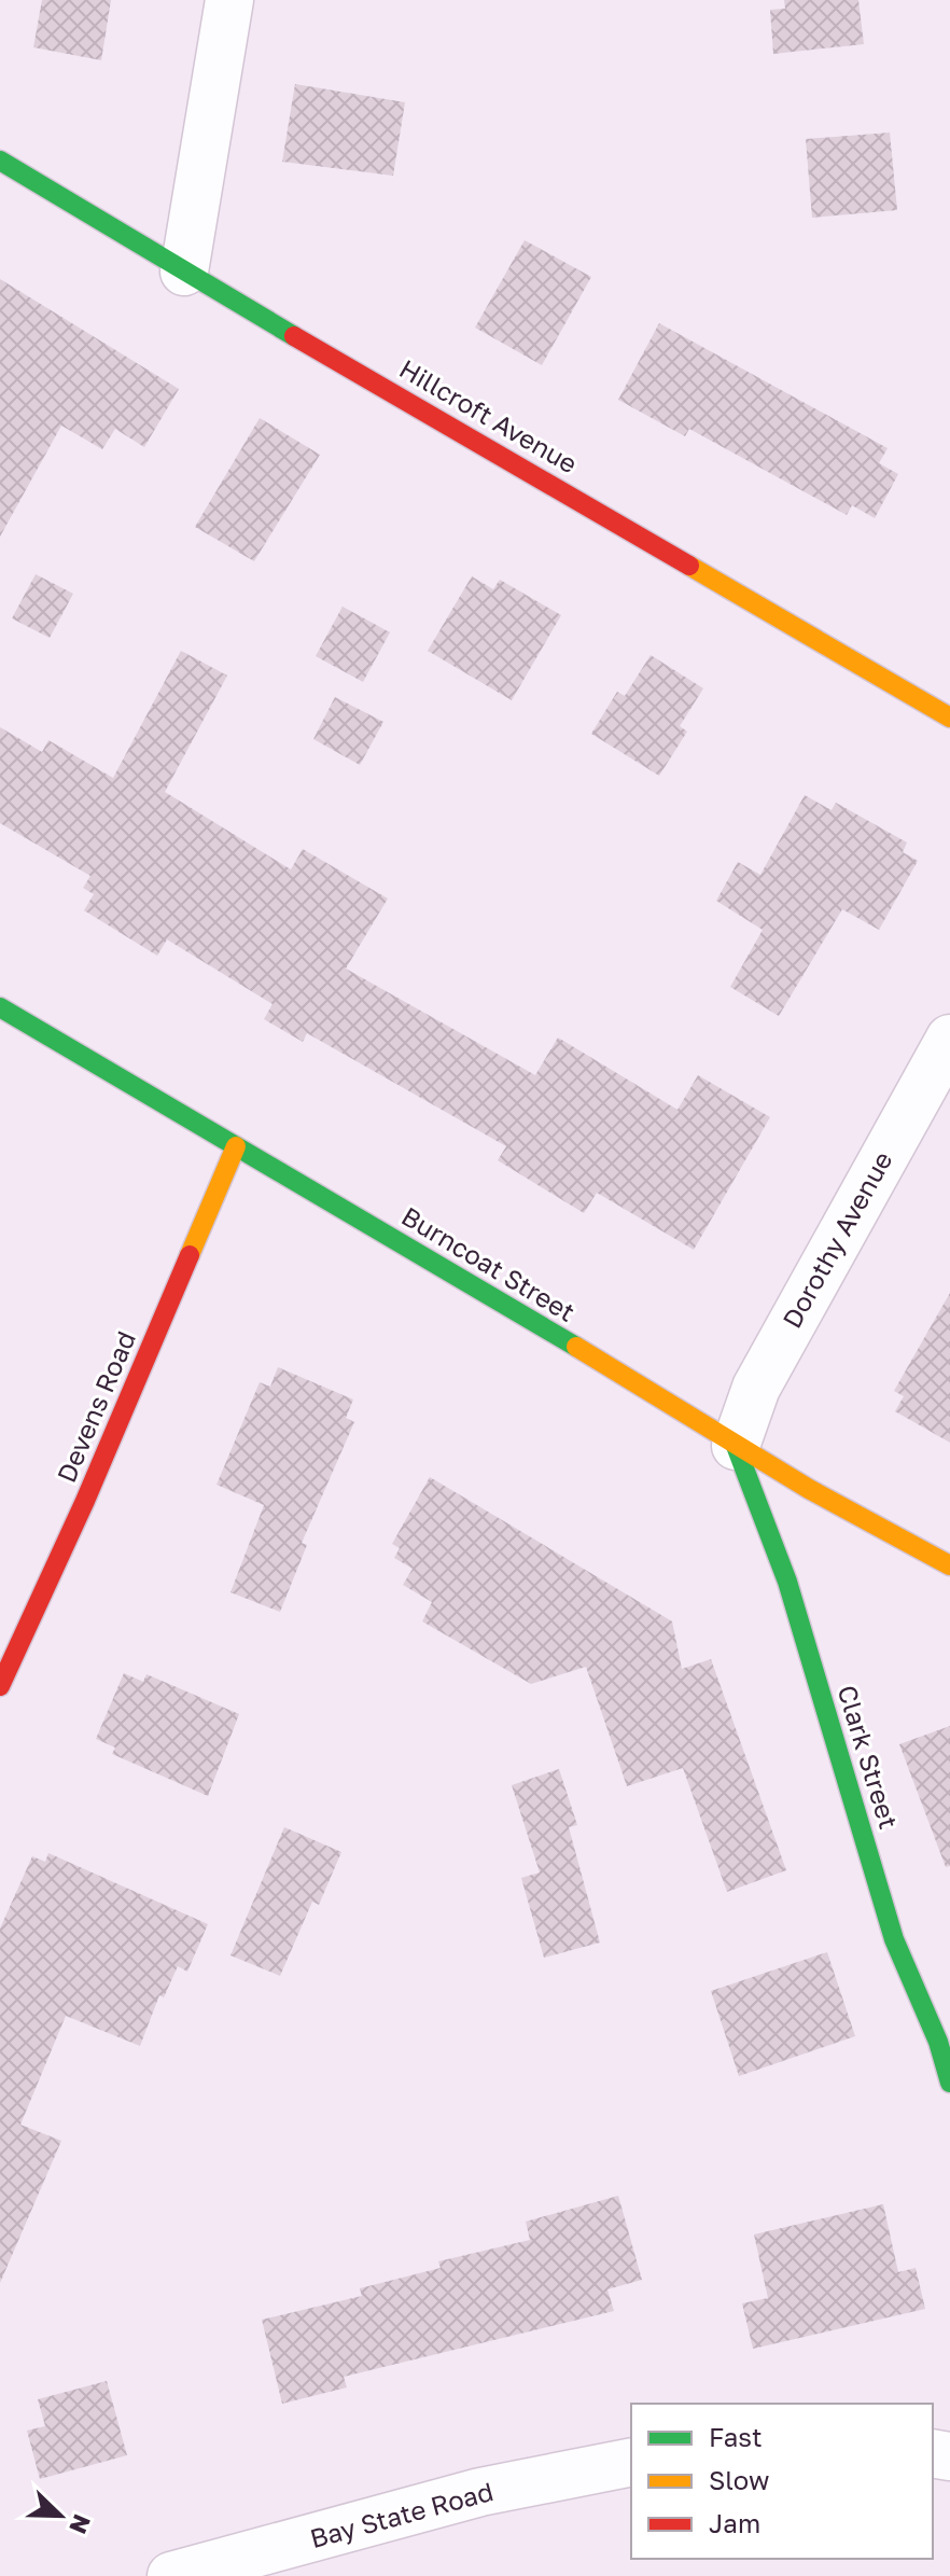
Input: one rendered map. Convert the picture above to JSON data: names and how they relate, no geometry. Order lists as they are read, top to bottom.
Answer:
{
  "streets": {
    "street": [
      "Hillcroft Avenue",
      "Dorothy Avenue",
      "Burncoat Street",
      "Devens Road",
      "Clark Street",
      "Bay State Road"
    ]
  },
  "crossings": [
    ["Dorothy Avenue", "Burncoat Street"],
    ["Dorothy Avenue", "Clark Street"],
    ["Burncoat Street", "Devens Road"],
    ["Burncoat Street", "Clark Street"]
  ],
  "legend": ["Fast", "Slow", "Jam"],
  "north": "bottom right"
}
